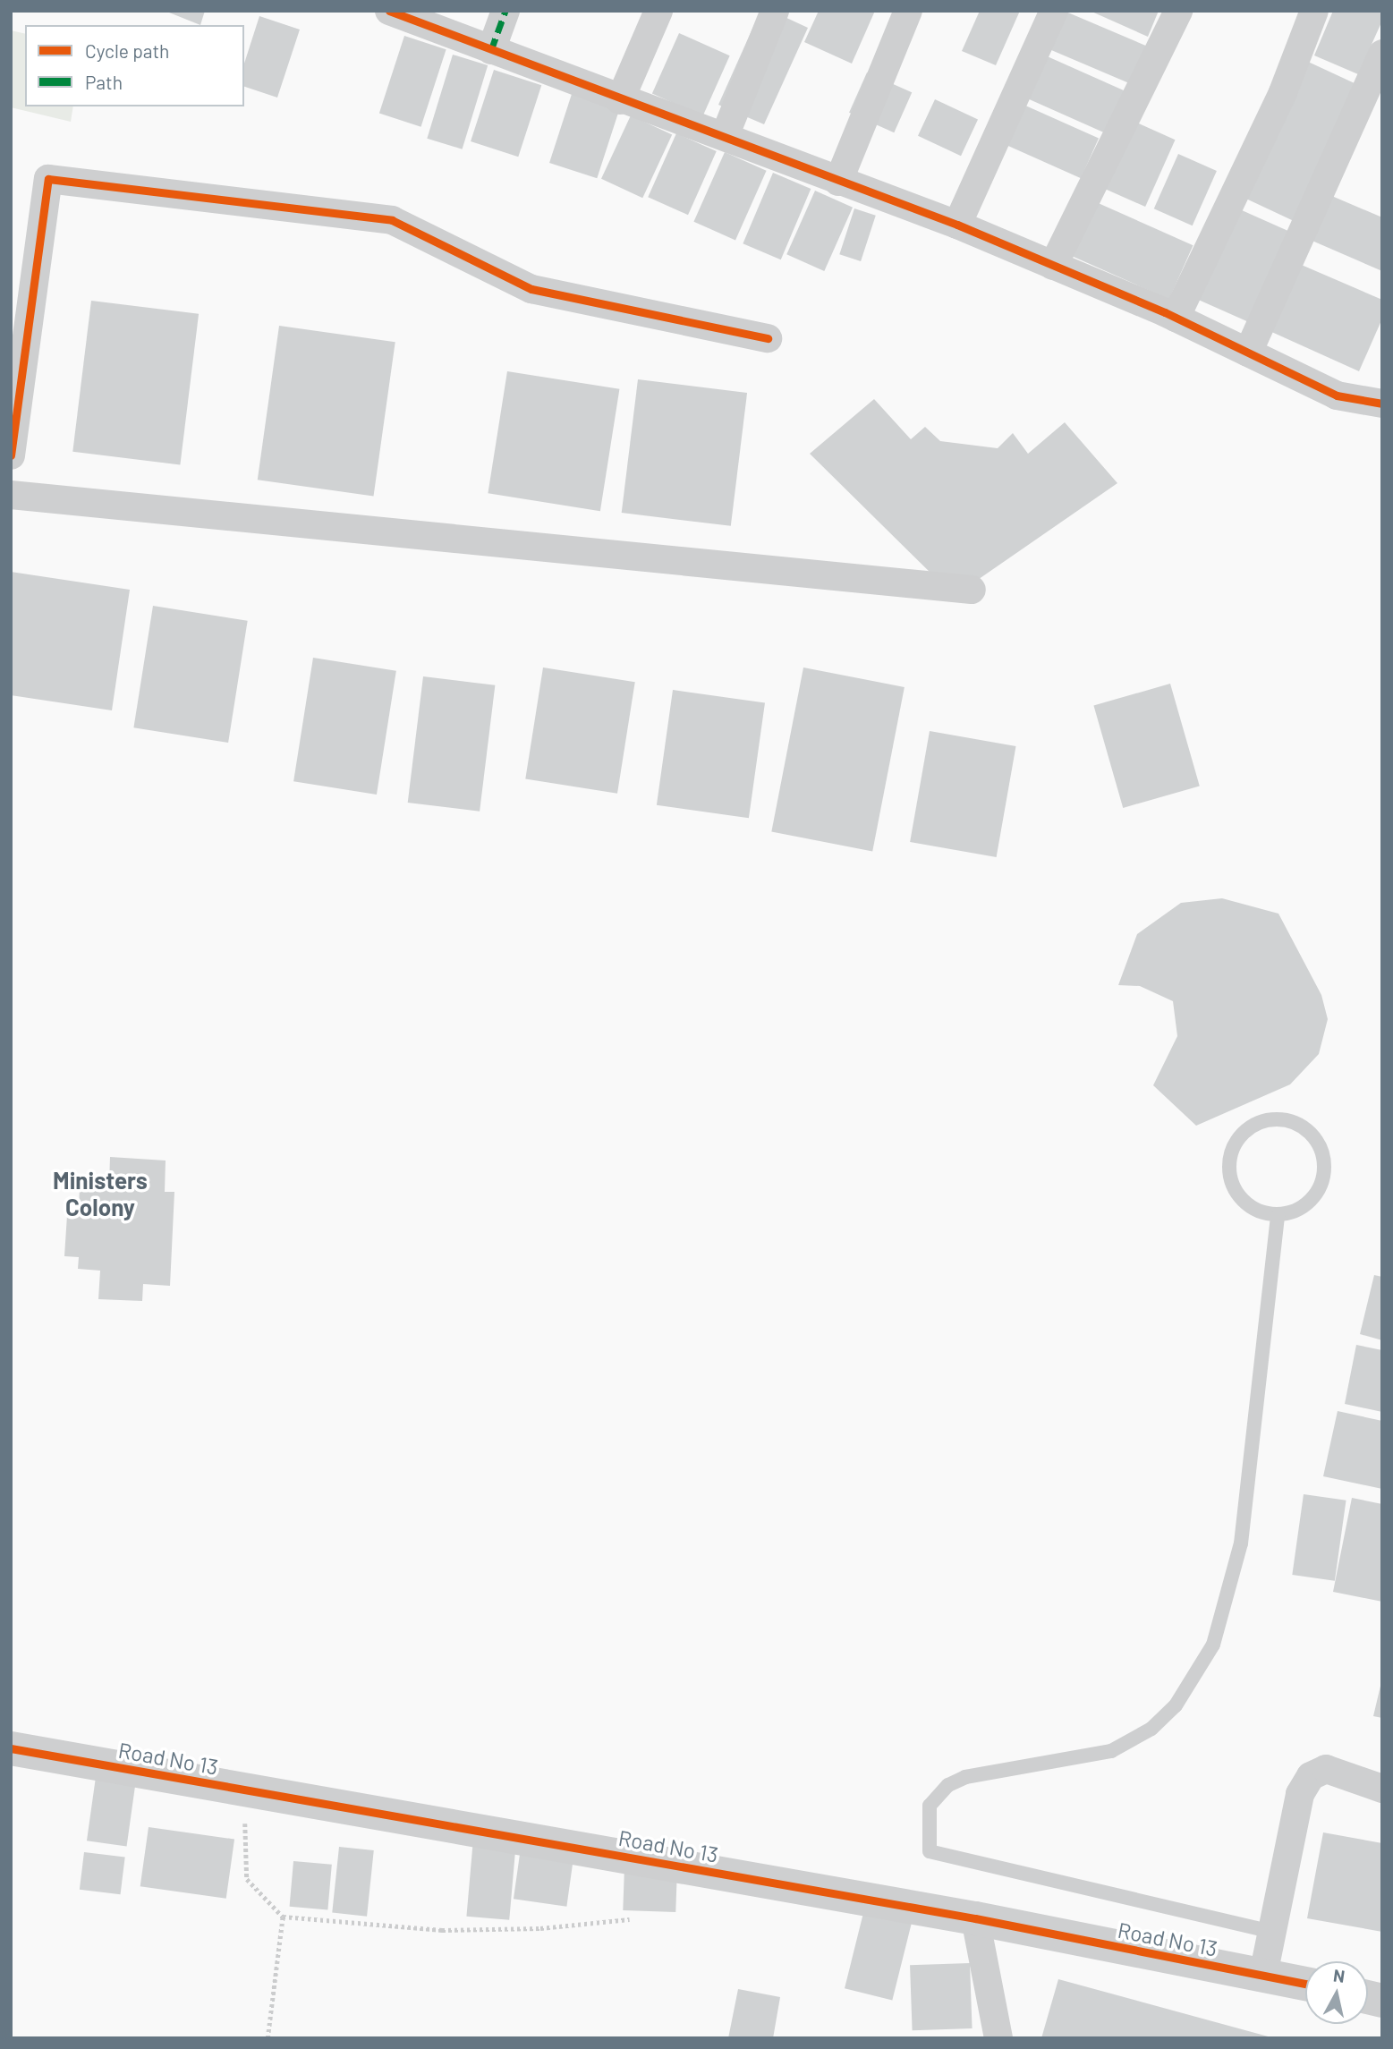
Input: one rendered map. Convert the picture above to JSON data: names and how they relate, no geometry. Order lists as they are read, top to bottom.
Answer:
{
  "streets": {
    "street": ["Road No 13"]
  },
  "districts": ["Ministers Colony"],
  "legend": ["Cycle path", "Path"],
  "north": "top"
}
